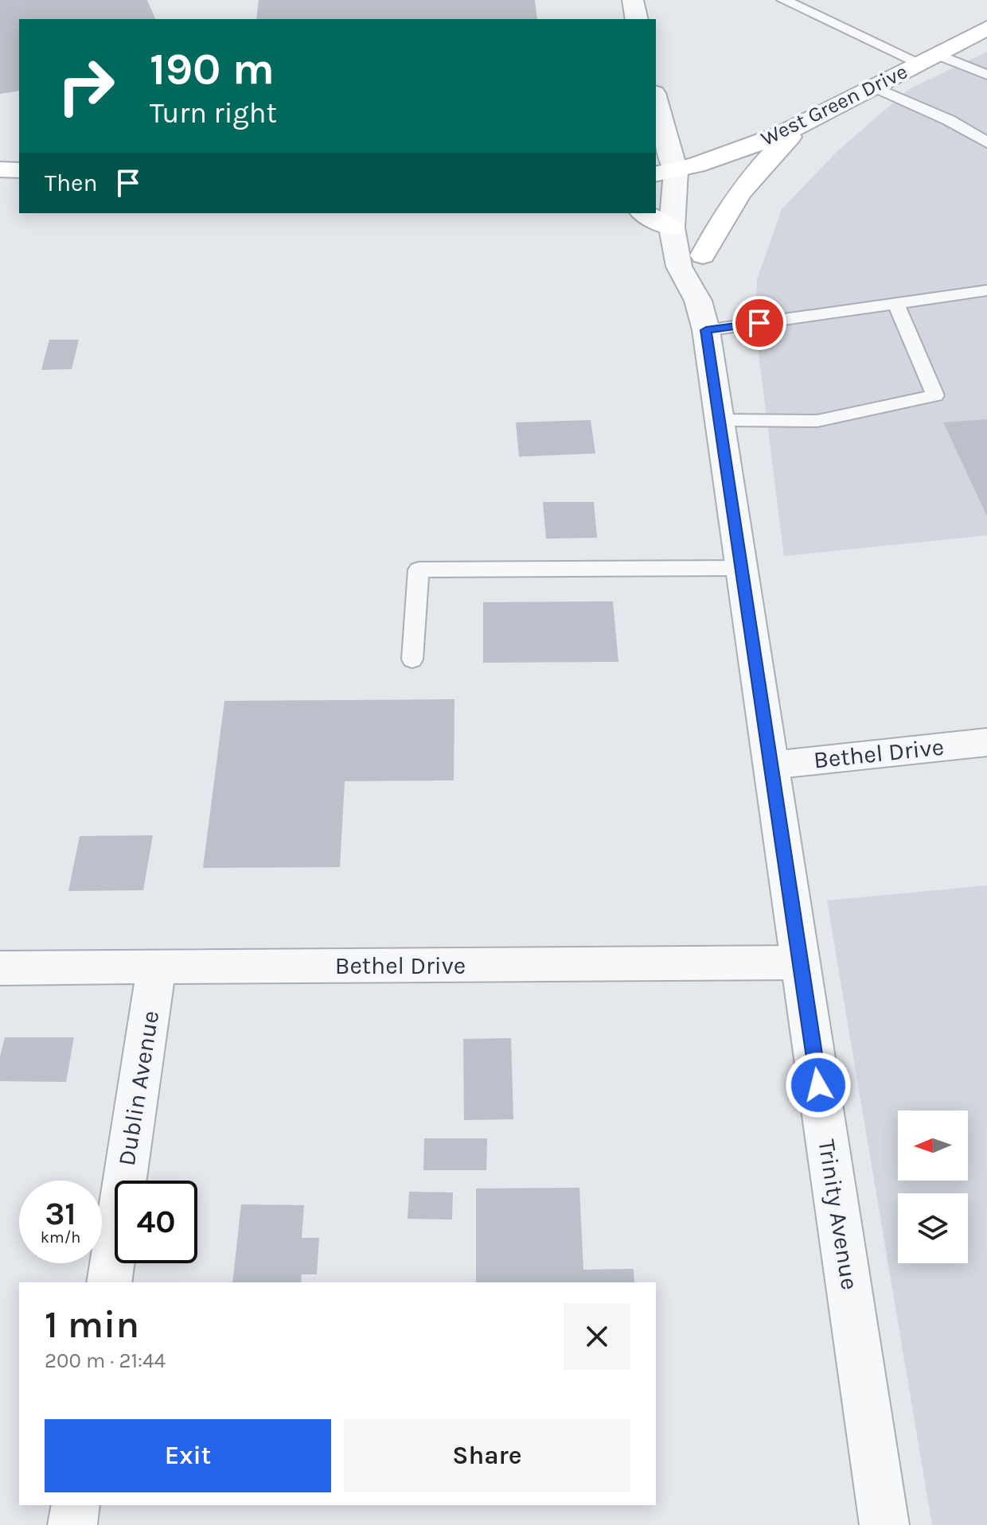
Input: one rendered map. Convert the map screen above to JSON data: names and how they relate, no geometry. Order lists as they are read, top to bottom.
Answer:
{
  "streets": {
    "main road": ["West Green Drive"],
    "street": ["Bethel Drive", "Dublin Avenue", "Trinity Avenue"]
  },
  "crossings": [
    ["West Green Drive", "Trinity Avenue"],
    ["Bethel Drive", "Dublin Avenue"],
    ["Bethel Drive", "Trinity Avenue"]
  ],
  "north": "left",
  "page": {
    "turn": ["190 m", "Turn right"],
    "then": "Then",
    "speed": "31 km/h",
    "limit": "40",
    "heading": ["1 min", "200 m · 21:44"],
    "buttons": ["Exit", "Share"]
  }
}
